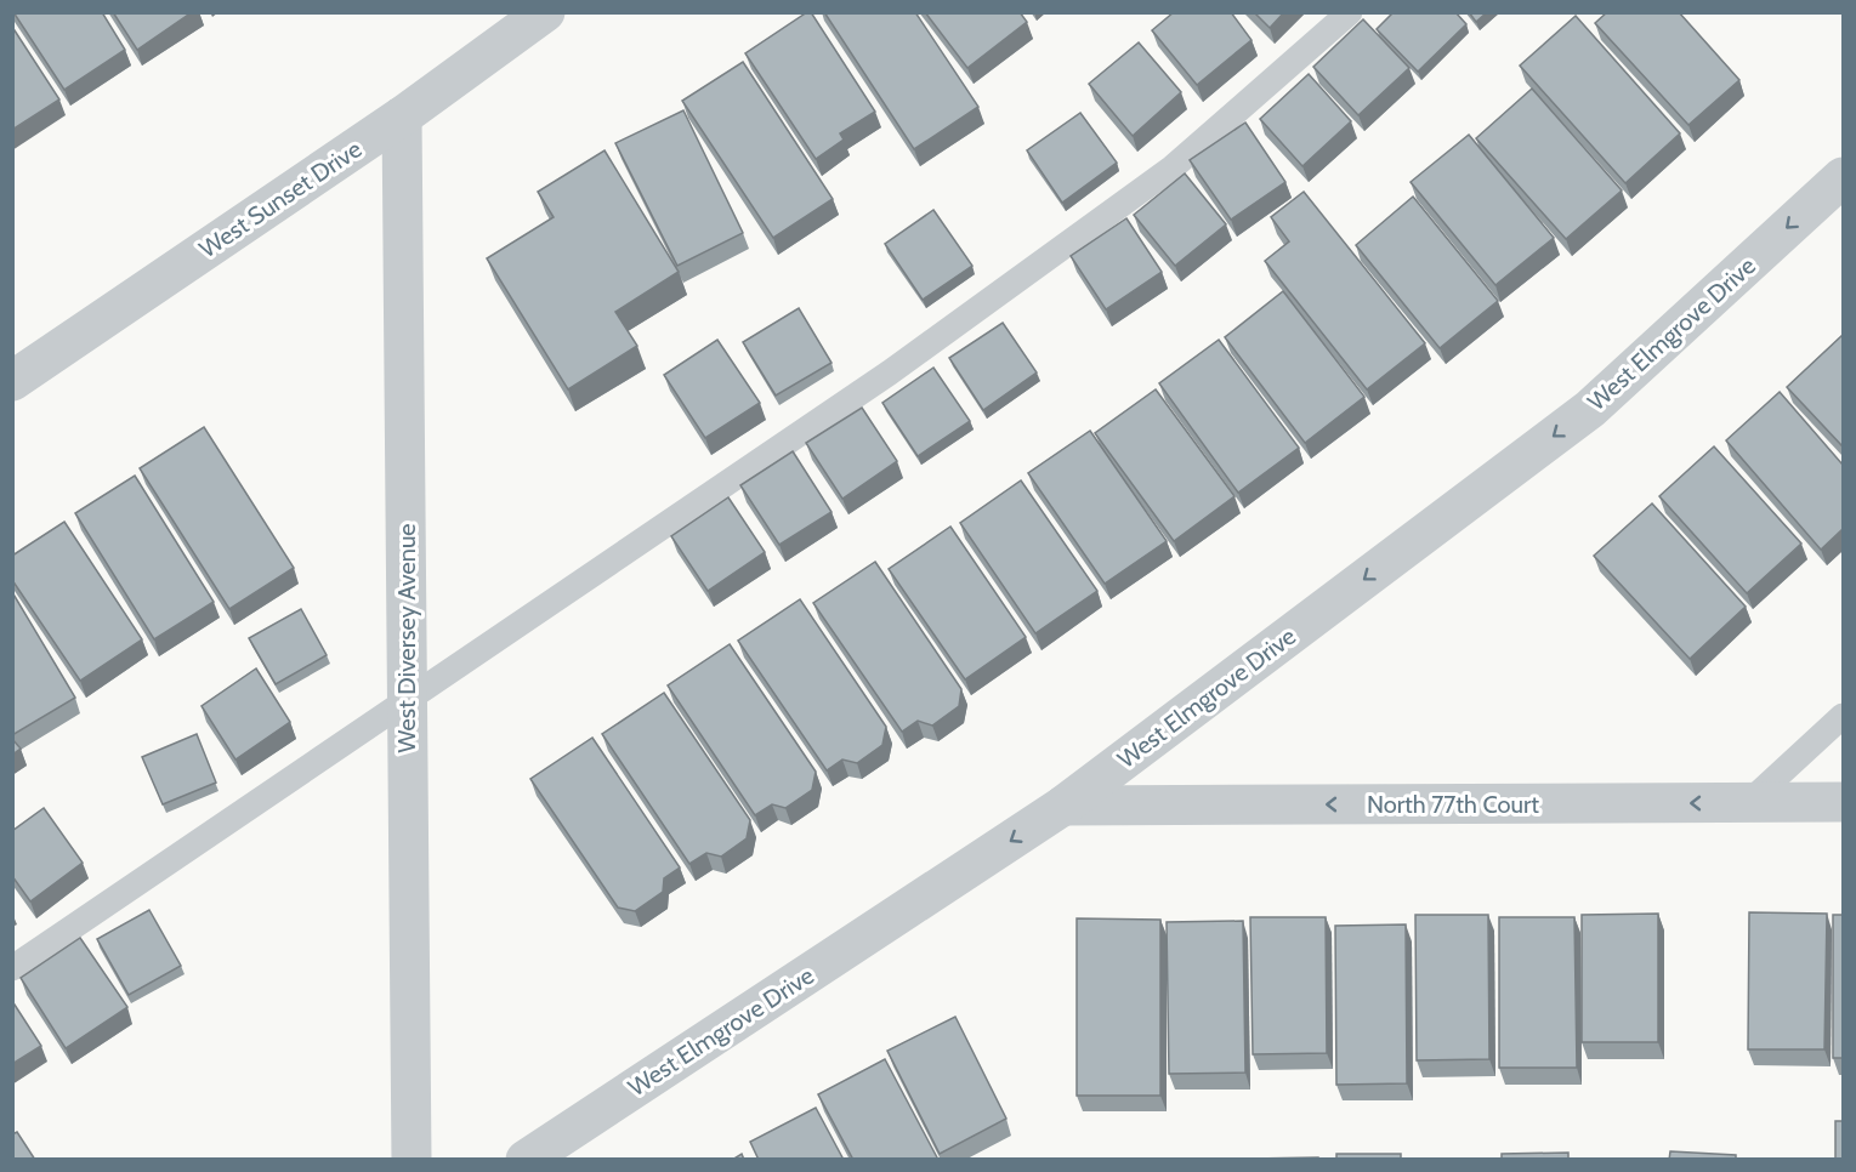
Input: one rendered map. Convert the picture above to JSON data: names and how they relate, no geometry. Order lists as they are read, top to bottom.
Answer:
{
  "streets": {
    "street": [
      "West Sunset Drive",
      "West Elmgrove Drive",
      "West Diversey Avenue",
      "North 77th Court"
    ]
  },
  "crossings": [
    ["West Sunset Drive", "West Diversey Avenue"],
    ["West Elmgrove Drive", "North 77th Court"]
  ],
  "one_way": ["West Elmgrove Drive", "North 77th Court"]
}
